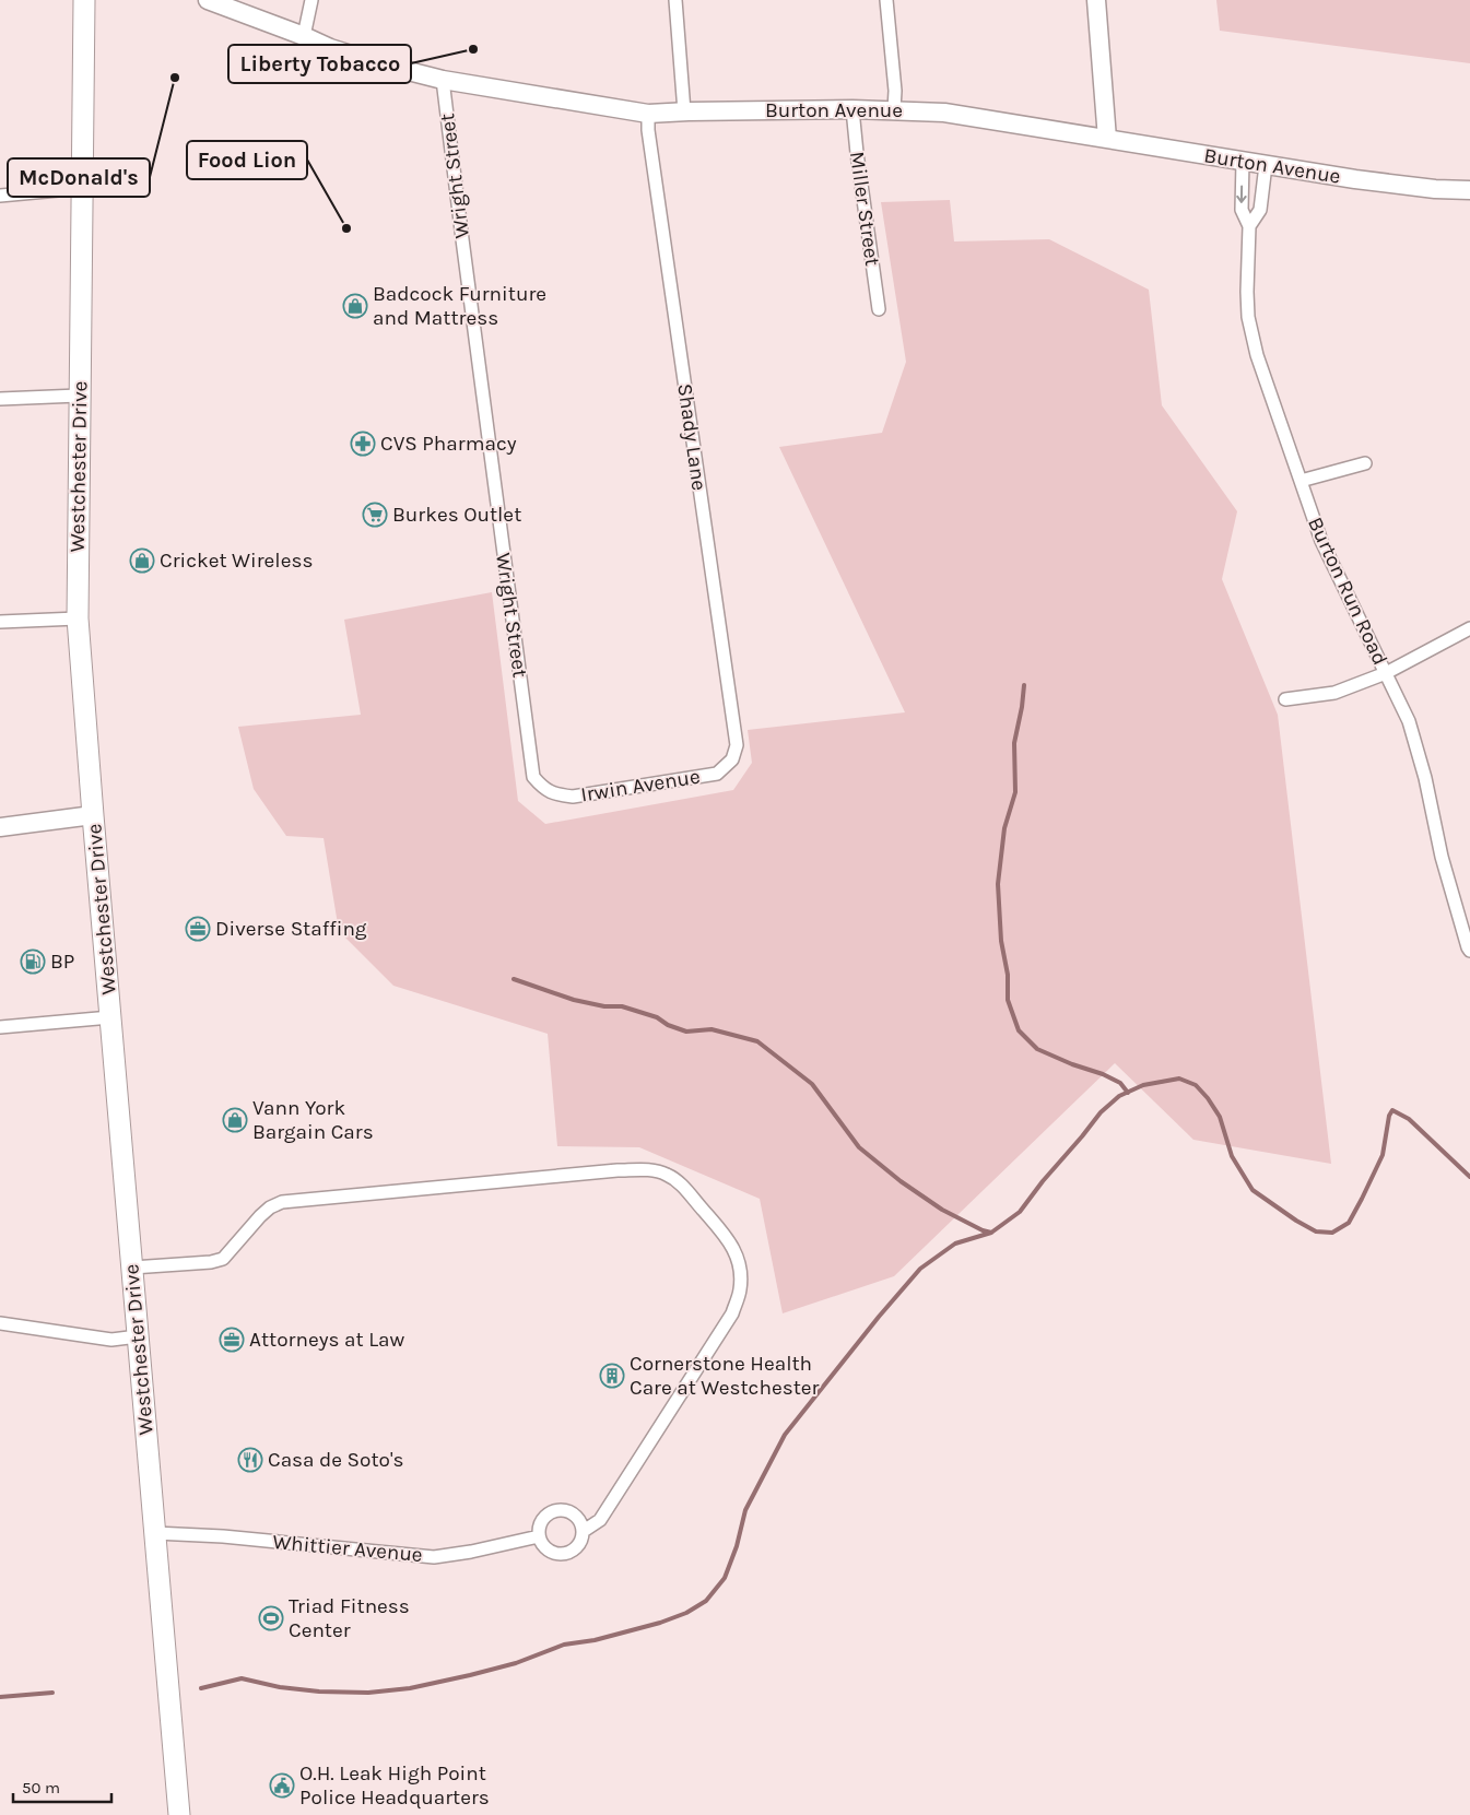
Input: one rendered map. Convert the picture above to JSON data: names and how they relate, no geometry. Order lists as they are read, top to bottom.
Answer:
{
  "streets": {
    "main road": ["Westchester Drive"],
    "street": [
      "Burton Avenue",
      "Wright Street",
      "Miller Street",
      "Shady Lane",
      "Burton Run Road",
      "Irwin Avenue",
      "Whittier Avenue"
    ]
  },
  "crossings": [
    ["Burton Avenue", "Wright Street"],
    ["Burton Avenue", "Miller Street"],
    ["Burton Avenue", "Shady Lane"],
    ["Burton Avenue", "Burton Run Road"],
    ["Wright Street", "Irwin Avenue"],
    ["Shady Lane", "Irwin Avenue"],
    ["Westchester Drive", "Whittier Avenue"]
  ],
  "places": {
    "other": ["Liberty Tobacco", "McDonald's", "Food Lion"],
    "shop": ["Badcock Furniture and Mattress", "Cricket Wireless", "Vann York Bargain Cars"],
    "pharmacy": ["CVS Pharmacy"],
    "supermarket": ["Burkes Outlet"],
    "office": ["Diverse Staffing", "Attorneys at Law"],
    "fuel station": ["BP"],
    "building": ["Cornerstone Health Care at Westchester"],
    "restaurant": ["Casa de Soto's"],
    "sports": ["Triad Fitness Center"],
    "public building": ["O.H. Leak High Point Police Headquarters"]
  },
  "scale_bar": "50 m"
}
